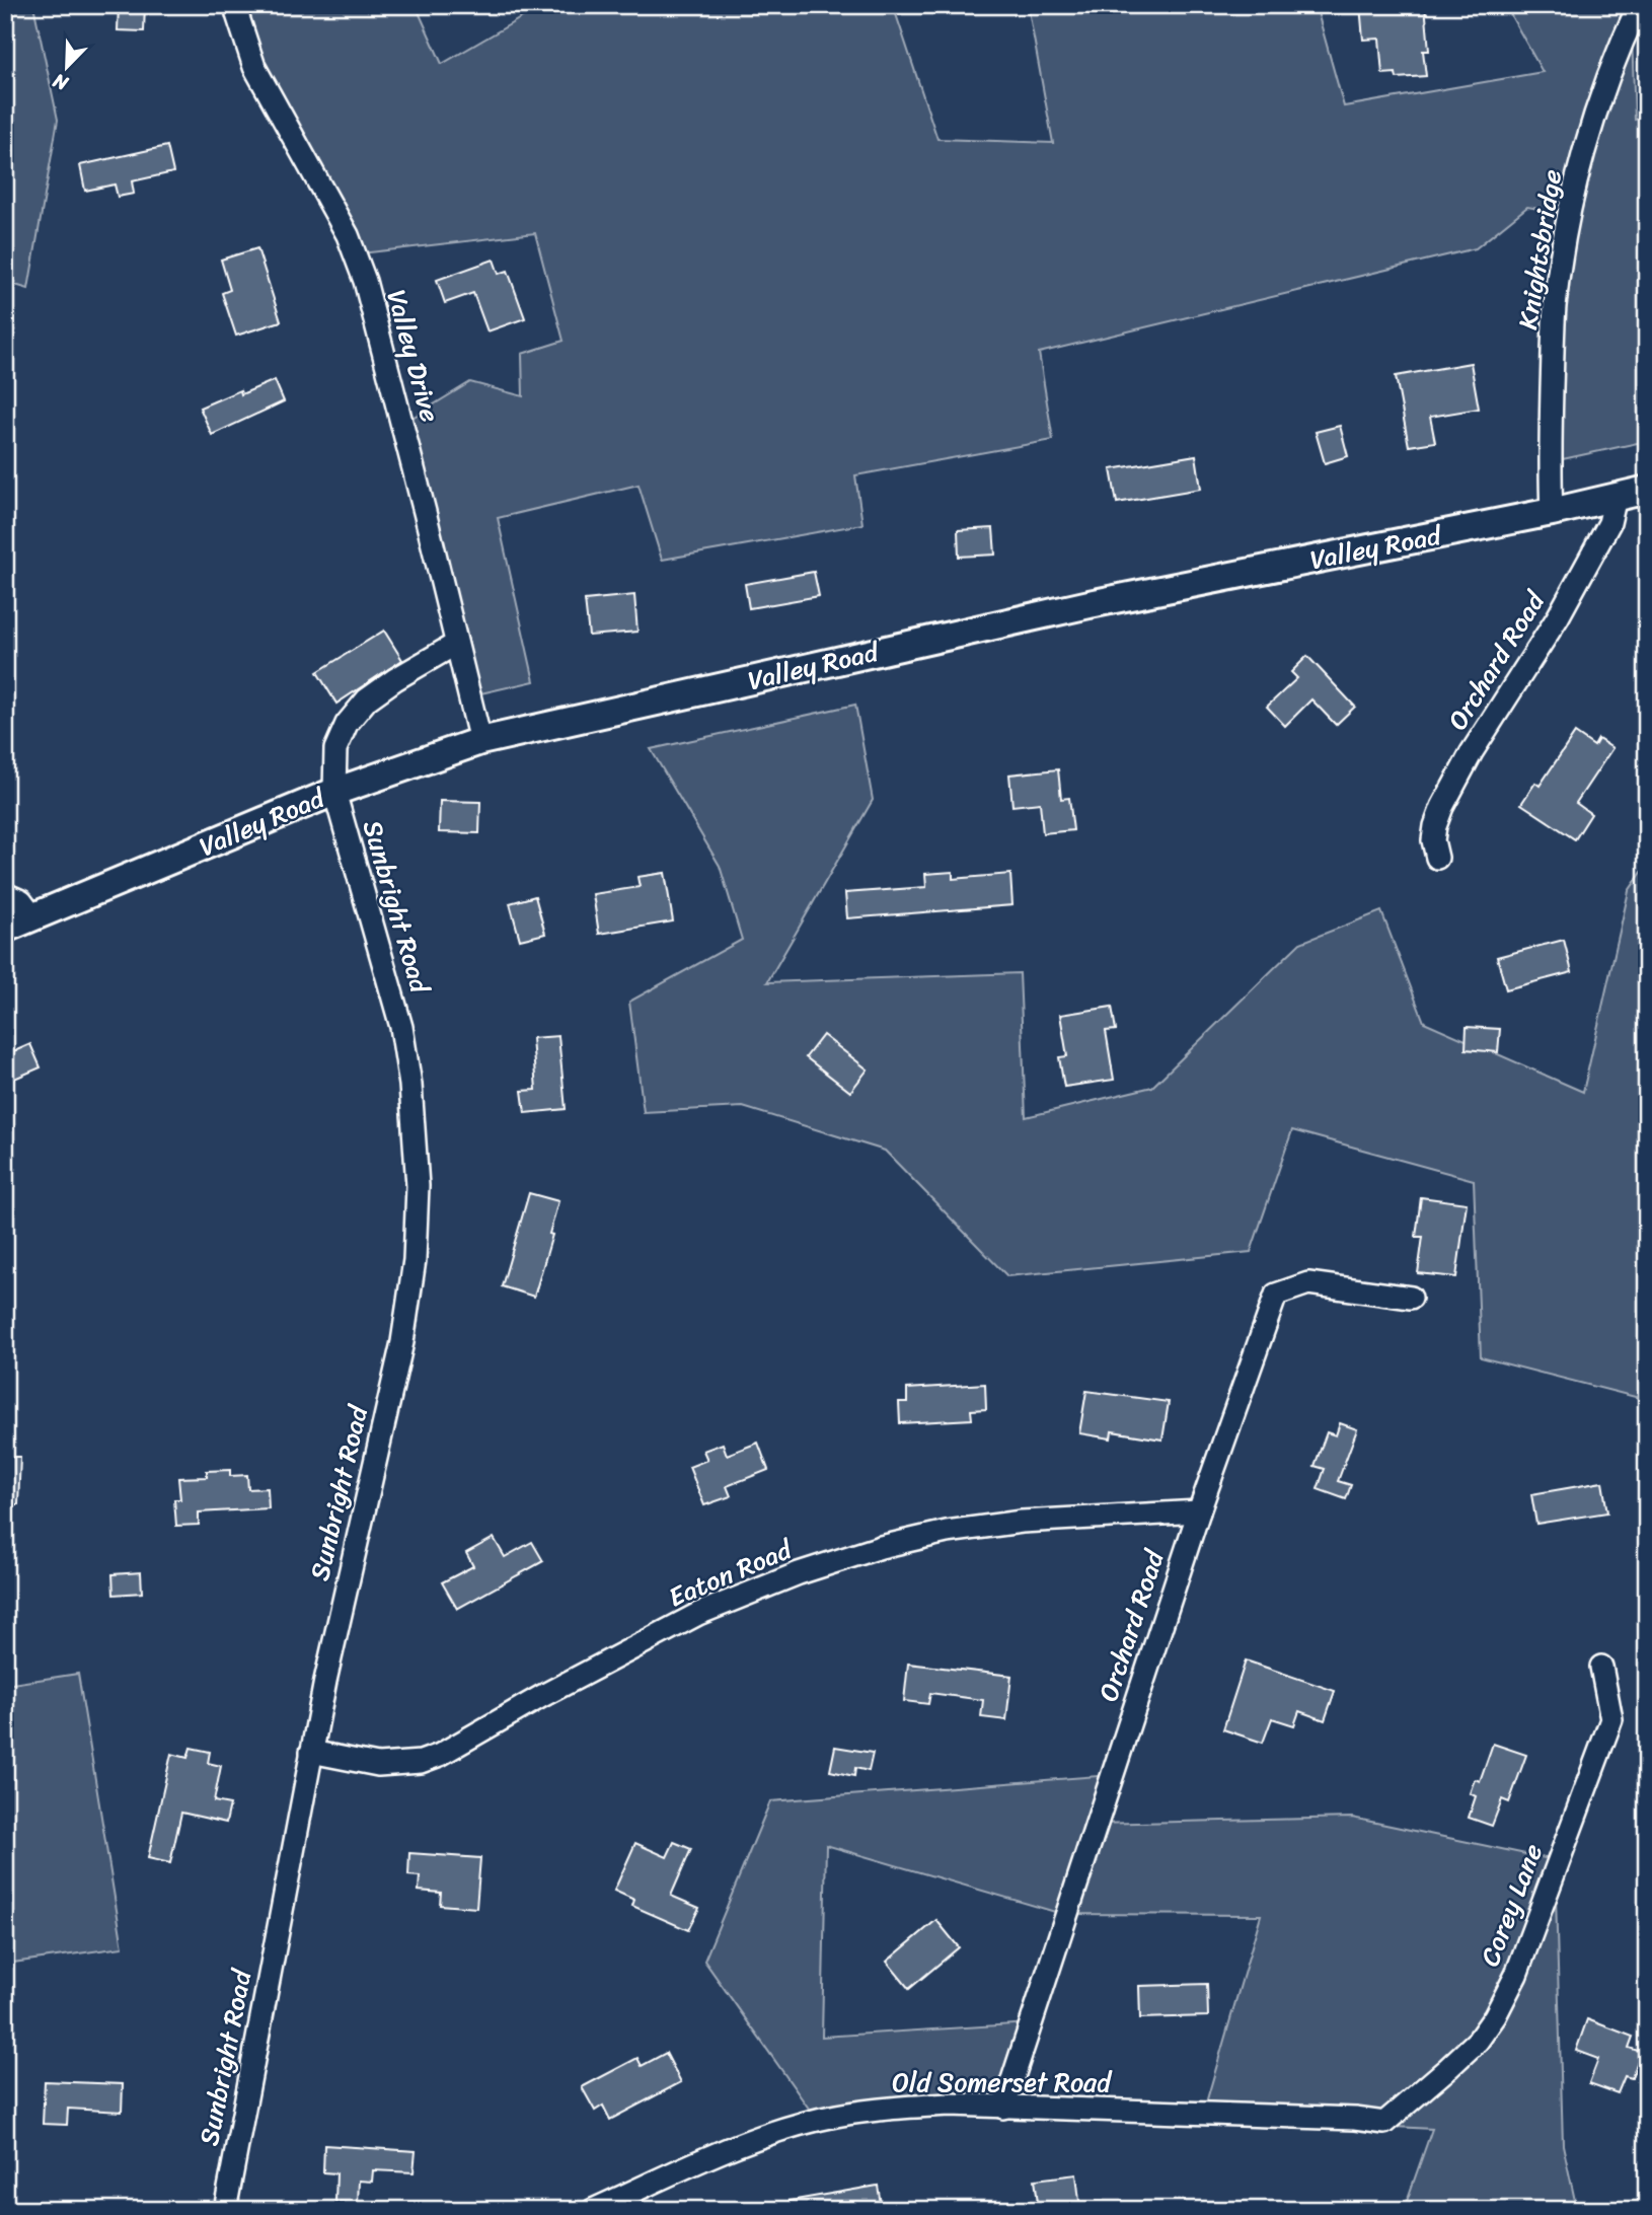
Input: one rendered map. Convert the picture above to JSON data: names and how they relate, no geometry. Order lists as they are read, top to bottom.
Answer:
{
  "streets": {
    "main road": ["Valley Road"],
    "street": [
      "Knightsbridge",
      "Valley Drive",
      "Orchard Road",
      "Sunbright Road",
      "Eaton Road",
      "Corey Lane",
      "Old Somerset Road"
    ]
  },
  "crossings": [
    ["Knightsbridge", "Valley Road"],
    ["Valley Drive", "Valley Road"],
    ["Valley Drive", "Sunbright Road"],
    ["Valley Road", "Orchard Road"],
    ["Valley Road", "Sunbright Road"],
    ["Orchard Road", "Eaton Road"],
    ["Orchard Road", "Old Somerset Road"],
    ["Sunbright Road", "Eaton Road"],
    ["Corey Lane", "Old Somerset Road"]
  ],
  "north": "bottom left"
}
